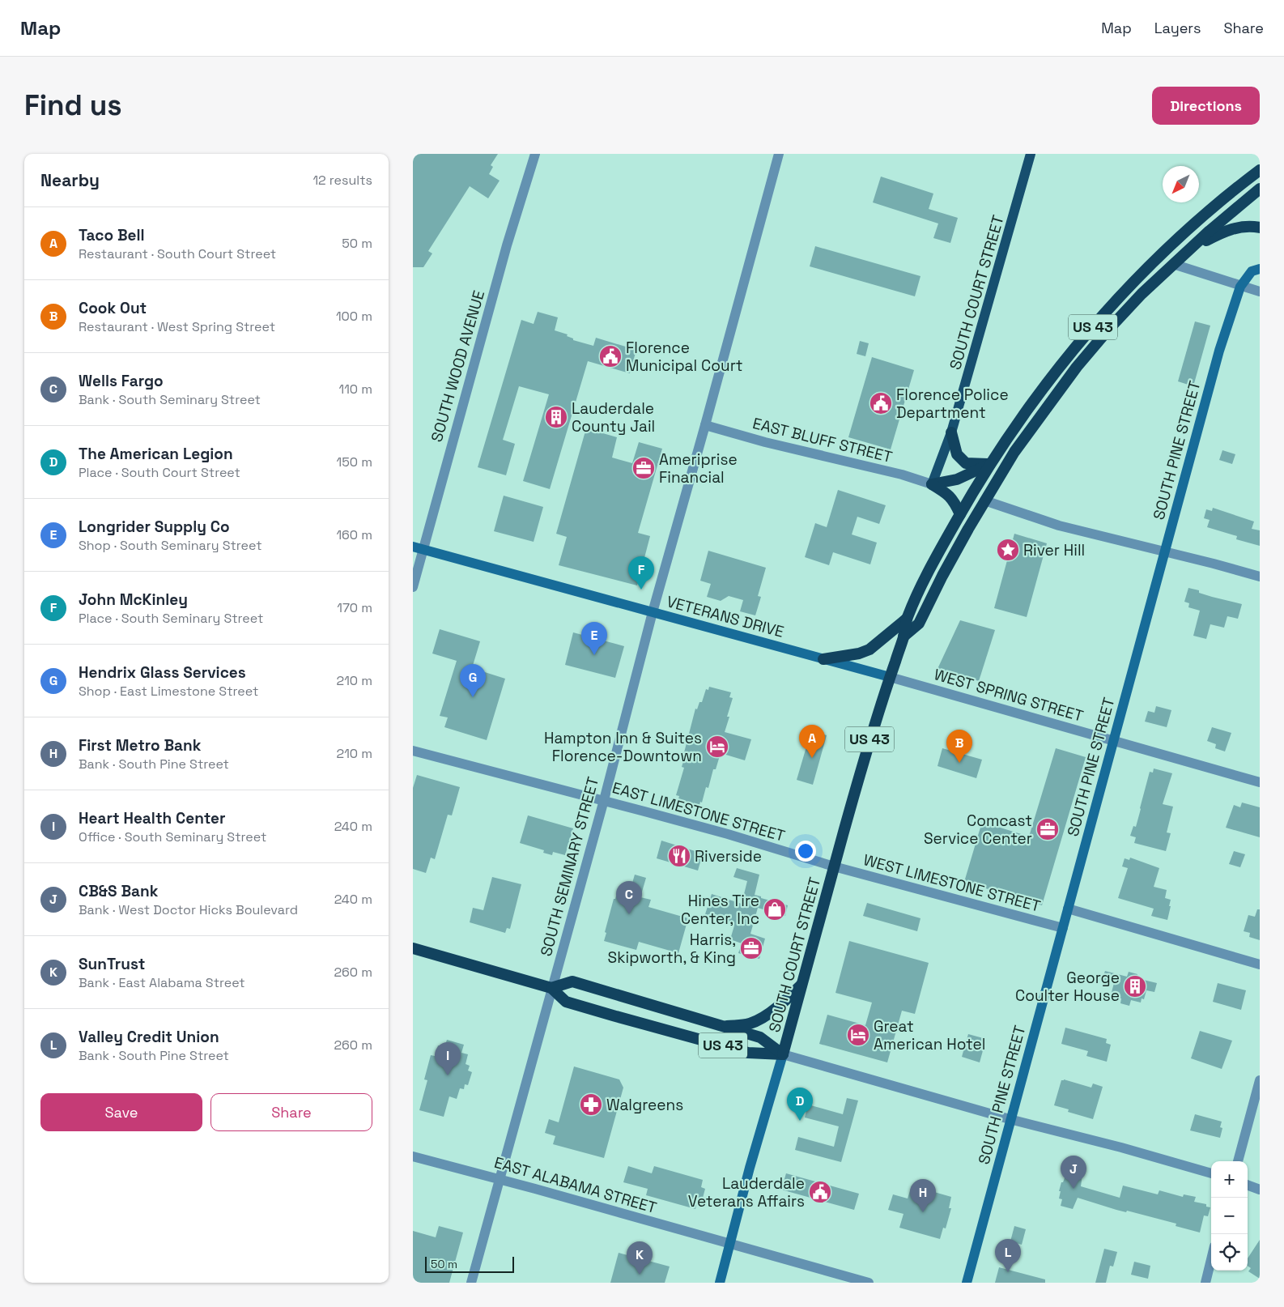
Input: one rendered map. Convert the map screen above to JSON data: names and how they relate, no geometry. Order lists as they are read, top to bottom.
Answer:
{
  "streets": {
    "highway": ["SOUTH COURT STREET", "US 43"],
    "main road": ["SOUTH PINE STREET", "VETERANS DRIVE"],
    "street": [
      "SOUTH WOOD AVENUE",
      "EAST BLUFF STREET",
      "WEST SPRING STREET",
      "EAST LIMESTONE STREET",
      "SOUTH SEMINARY STREET",
      "WEST LIMESTONE STREET",
      "EAST ALABAMA STREET"
    ]
  },
  "crossings": [
    ["SOUTH COURT STREET", "US 43"],
    ["SOUTH COURT STREET", "EAST BLUFF STREET"],
    ["SOUTH COURT STREET", "VETERANS DRIVE"],
    ["SOUTH COURT STREET", "WEST SPRING STREET"],
    ["SOUTH COURT STREET", "EAST LIMESTONE STREET"],
    ["SOUTH COURT STREET", "WEST LIMESTONE STREET"],
    ["SOUTH COURT STREET", "EAST ALABAMA STREET"],
    ["US 43", "SOUTH SEMINARY STREET"],
    ["SOUTH WOOD AVENUE", "VETERANS DRIVE"],
    ["EAST BLUFF STREET", "SOUTH SEMINARY STREET"],
    ["SOUTH PINE STREET", "WEST SPRING STREET"],
    ["SOUTH PINE STREET", "WEST LIMESTONE STREET"],
    ["VETERANS DRIVE", "WEST SPRING STREET"],
    ["VETERANS DRIVE", "SOUTH SEMINARY STREET"],
    ["EAST LIMESTONE STREET", "SOUTH SEMINARY STREET"],
    ["EAST LIMESTONE STREET", "WEST LIMESTONE STREET"],
    ["SOUTH SEMINARY STREET", "EAST ALABAMA STREET"]
  ],
  "places": {
    "public building": ["Florence Municipal Court", "Florence Police Department", "Lauderdale Veterans Affairs"],
    "building": ["Lauderdale County Jail", "George Coulter House"],
    "office": ["Ameriprise Financial", "Comcast Service Center", "Harris, Skipworth, & King"],
    "place": ["River Hill"],
    "hotel": ["Hampton Inn & Suites Florence-Downtown", "Great American Hotel"],
    "restaurant": ["Riverside"],
    "shop": ["Hines Tire Center, Inc"],
    "pharmacy": ["Walgreens"]
  },
  "scale_bar": "50 m",
  "north": "bottom left",
  "page": {
    "header": "Map",
    "nav": ["Map", "Layers", "Share"],
    "buttons": [
      "Directions",
      ["Save", "Share"]
    ],
    "title": "Find us",
    "heading": ["Nearby", "12 results"],
    "list": [
      {
        "mark": "A",
        "name": "Taco Bell",
        "note": "Restaurant · South Court Street",
        "value": "50 m"
      },
      {
        "mark": "B",
        "name": "Cook Out",
        "note": "Restaurant · West Spring Street",
        "value": "100 m"
      },
      {
        "mark": "C",
        "name": "Wells Fargo",
        "note": "Bank · South Seminary Street",
        "value": "110 m"
      },
      {
        "mark": "D",
        "name": "The American Legion",
        "note": "Place · South Court Street",
        "value": "150 m"
      },
      {
        "mark": "E",
        "name": "Longrider Supply Co",
        "note": "Shop · South Seminary Street",
        "value": "160 m"
      },
      {
        "mark": "F",
        "name": "John McKinley",
        "note": "Place · South Seminary Street",
        "value": "170 m"
      },
      {
        "mark": "G",
        "name": "Hendrix Glass Services",
        "note": "Shop · East Limestone Street",
        "value": "210 m"
      },
      {
        "mark": "H",
        "name": "First Metro Bank",
        "note": "Bank · South Pine Street",
        "value": "210 m"
      },
      {
        "mark": "I",
        "name": "Heart Health Center",
        "note": "Office · South Seminary Street",
        "value": "240 m"
      },
      {
        "mark": "J",
        "name": "CB&S Bank",
        "note": "Bank · West Doctor Hicks Boulevard",
        "value": "240 m"
      },
      {
        "mark": "K",
        "name": "SunTrust",
        "note": "Bank · East Alabama Street",
        "value": "260 m"
      },
      {
        "mark": "L",
        "name": "Valley Credit Union",
        "note": "Bank · South Pine Street",
        "value": "260 m"
      }
    ],
    "pins": [
      "F",
      "E",
      "G",
      "A",
      "B",
      "C",
      "I",
      "D",
      "J",
      "H",
      "L",
      "K"
    ],
    "map_buttons": ["+", "−"],
    "scale": "50 m"
  }
}
